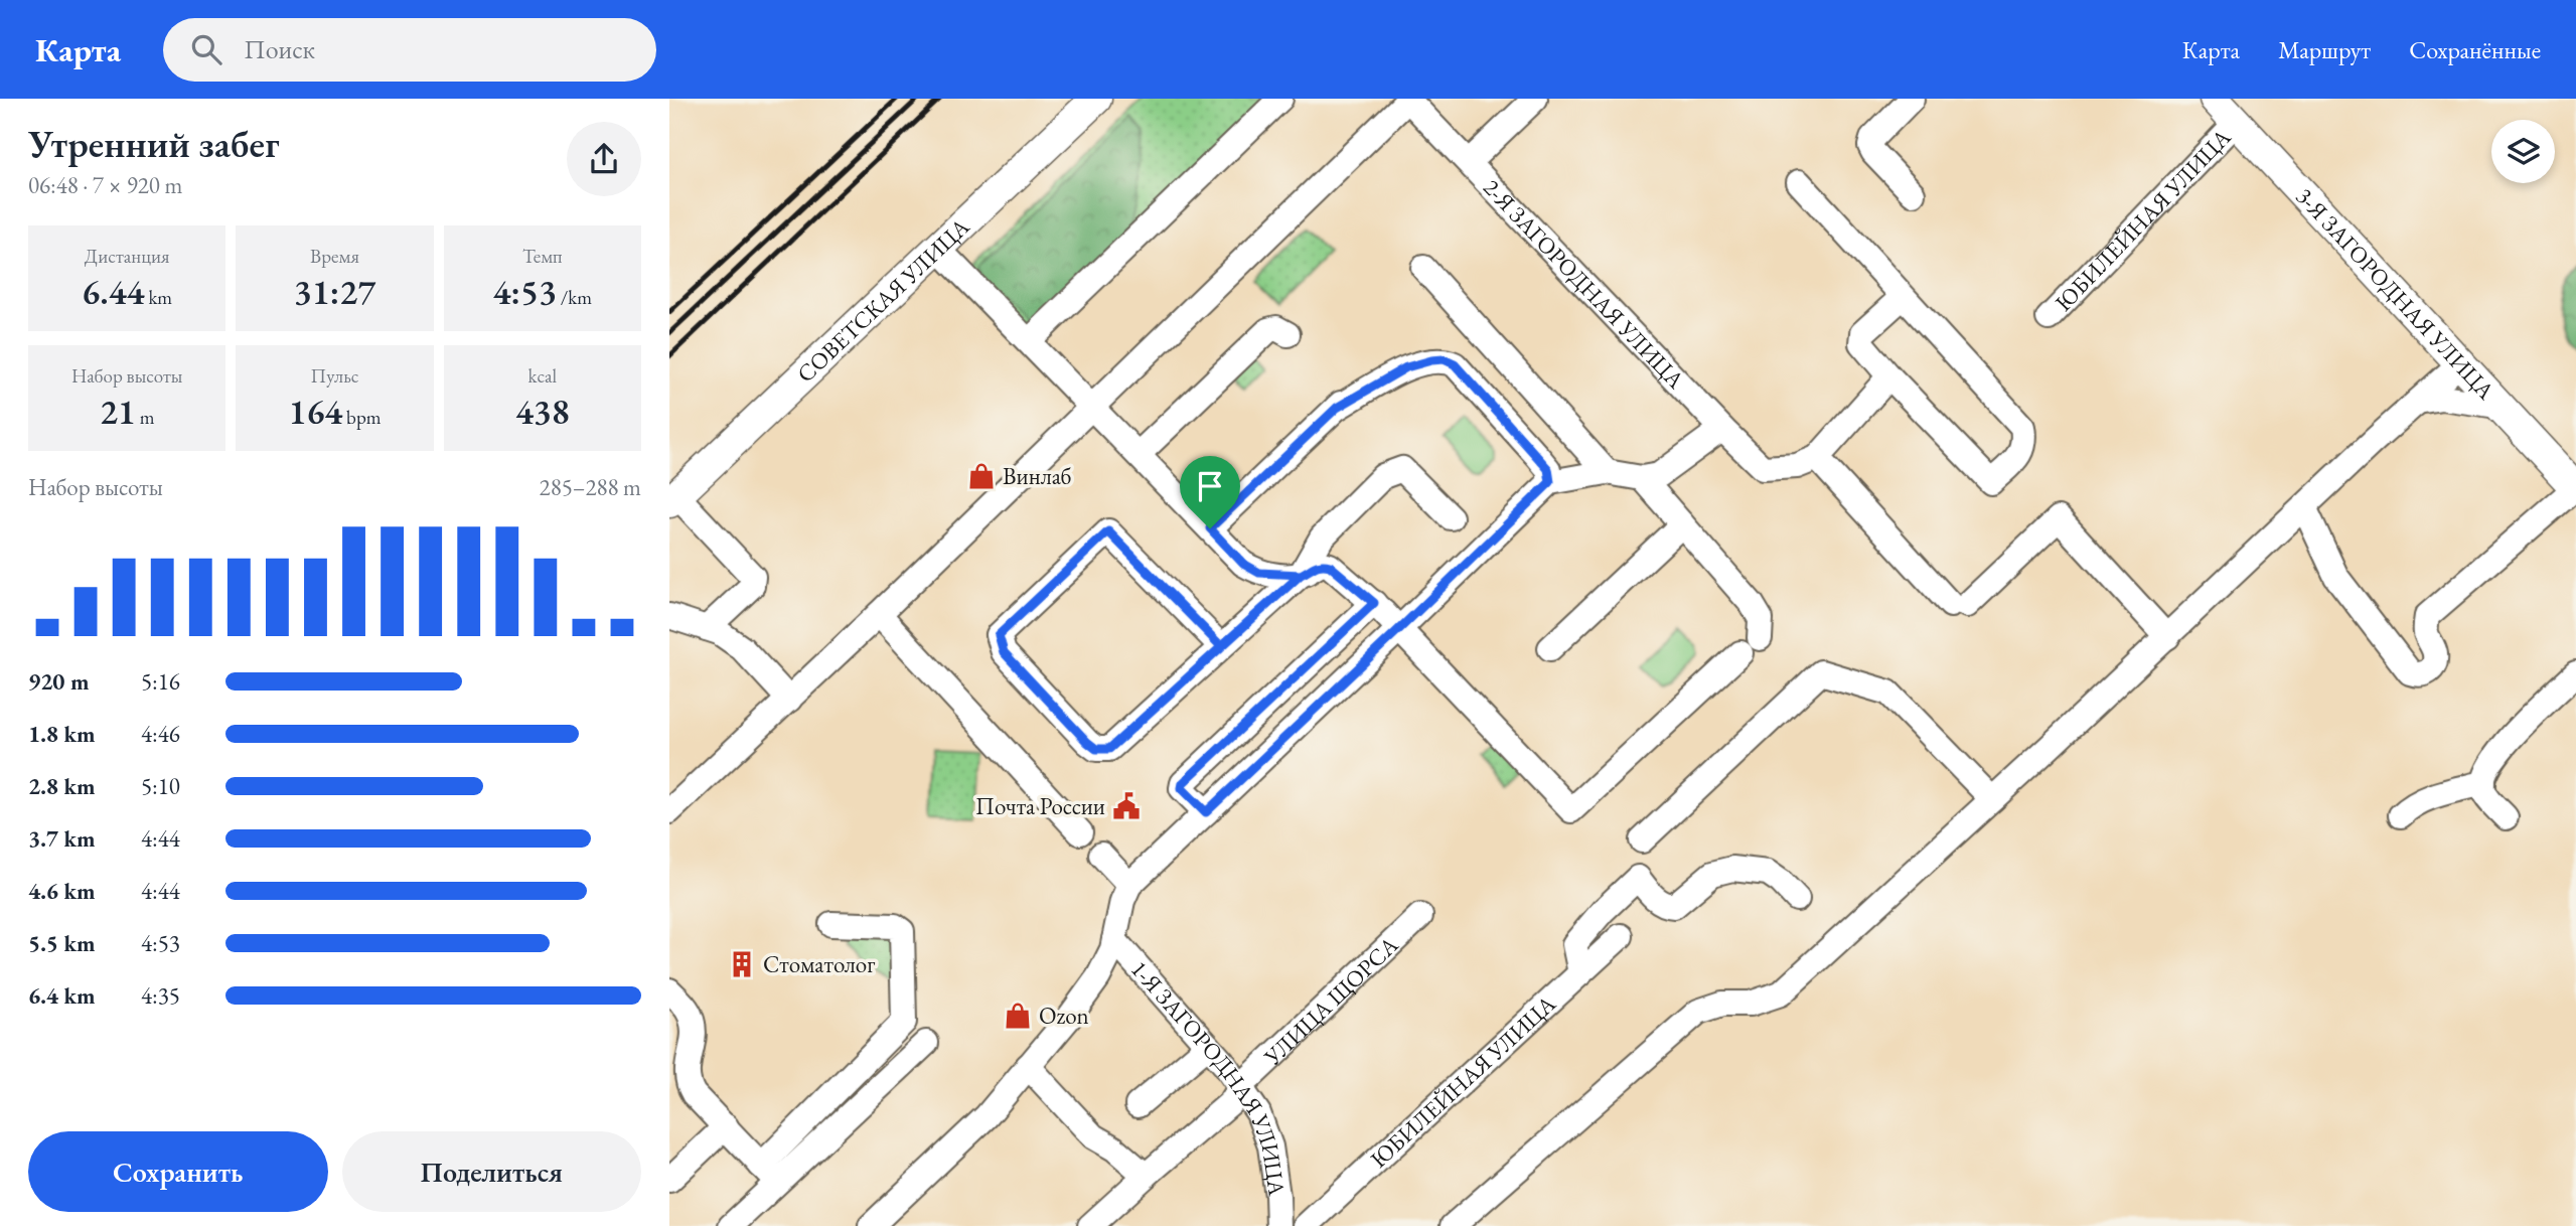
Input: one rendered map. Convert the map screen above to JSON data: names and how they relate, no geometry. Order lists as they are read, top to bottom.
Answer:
{
  "streets": {
    "main road": ["3-Я ЗАГОРОДНАЯ УЛИЦА", "СОВЕТСКАЯ УЛИЦА"],
    "street": [
      "ЮБИЛЕЙНАЯ УЛИЦА",
      "2-Я ЗАГОРОДНАЯ УЛИЦА",
      "УЛИЦА ЩОРСА",
      "1-Я ЗАГОРОДНАЯ УЛИЦА"
    ]
  },
  "crossings": [
    ["ЮБИЛЕЙНАЯ УЛИЦА", "3-Я ЗАГОРОДНАЯ УЛИЦА"],
    ["УЛИЦА ЩОРСА", "1-Я ЗАГОРОДНАЯ УЛИЦА"]
  ],
  "places": {
    "shop": ["Винлаб", "Ozon"],
    "public building": ["Почта России"],
    "building": ["Стоматолог"]
  },
  "page": {
    "header": "Карта",
    "search": "Поиск",
    "nav": ["Карта", "Маршрут", "Сохранённые"],
    "heading": ["Утренний забег", "06:48 · 7 × 920 m"],
    "stats": [
      ["Дистанция", "6.44 km"],
      ["Время", "31:27"],
      ["Темп", "4:53 /km"],
      ["Набор высоты", "21 m"],
      ["Пульс", "164 bpm"],
      ["kcal", "438"]
    ],
    "chart": ["Набор высоты", "285–288 m"],
    "list": [
      {
        "name": "920 m",
        "note": "5:16"
      },
      {
        "name": "1.8 km",
        "note": "4:46"
      },
      {
        "name": "2.8 km",
        "note": "5:10"
      },
      {
        "name": "3.7 km",
        "note": "4:44"
      },
      {
        "name": "4.6 km",
        "note": "4:44"
      },
      {
        "name": "5.5 km",
        "note": "4:53"
      },
      {
        "name": "6.4 km",
        "note": "4:35"
      }
    ],
    "buttons": ["Сохранить", "Поделиться"]
  }
}
